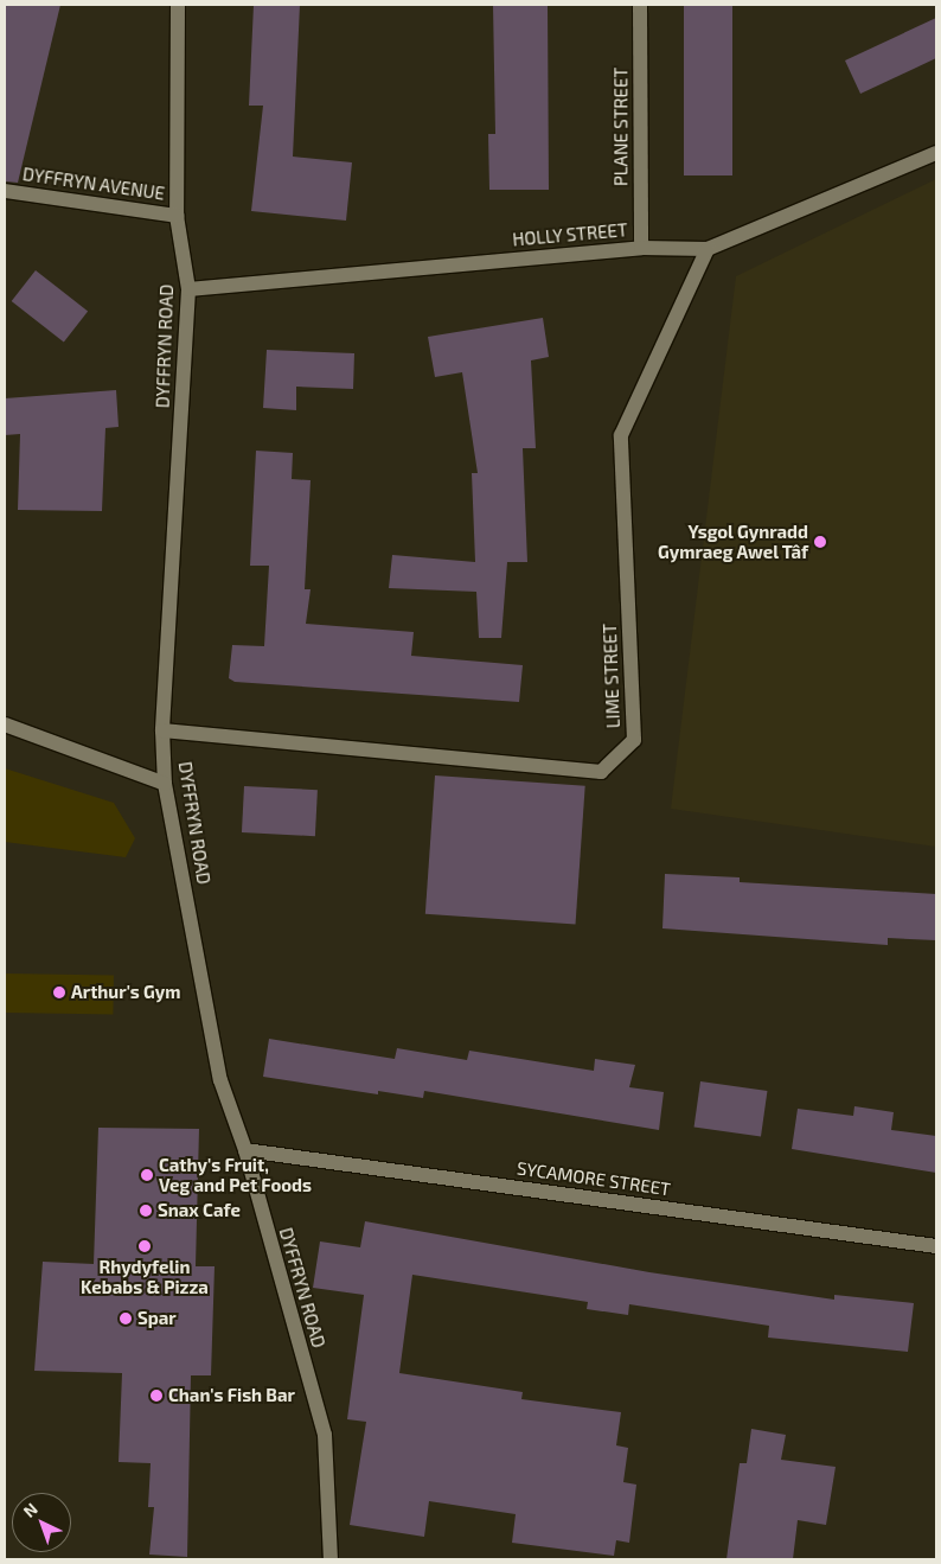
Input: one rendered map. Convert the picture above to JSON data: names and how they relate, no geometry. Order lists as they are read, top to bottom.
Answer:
{
  "streets": {
    "street": [
      "PLANE STREET",
      "DYFFRYN AVENUE",
      "HOLLY STREET",
      "DYFFRYN ROAD",
      "LIME STREET",
      "SYCAMORE STREET"
    ]
  },
  "crossings": [
    ["PLANE STREET", "HOLLY STREET"],
    ["DYFFRYN AVENUE", "DYFFRYN ROAD"],
    ["HOLLY STREET", "DYFFRYN ROAD"],
    ["HOLLY STREET", "LIME STREET"],
    ["DYFFRYN ROAD", "LIME STREET"],
    ["DYFFRYN ROAD", "SYCAMORE STREET"]
  ],
  "places": [
    "Ysgol Gynradd Gymraeg Awel Tâf",
    "Arthur's Gym",
    "Cathy's Fruit, Veg and Pet Foods",
    "Snax Cafe",
    "Rhydyfelin Kebabs & Pizza",
    "Spar",
    "Chan's Fish Bar"
  ],
  "north": "top left"
}
